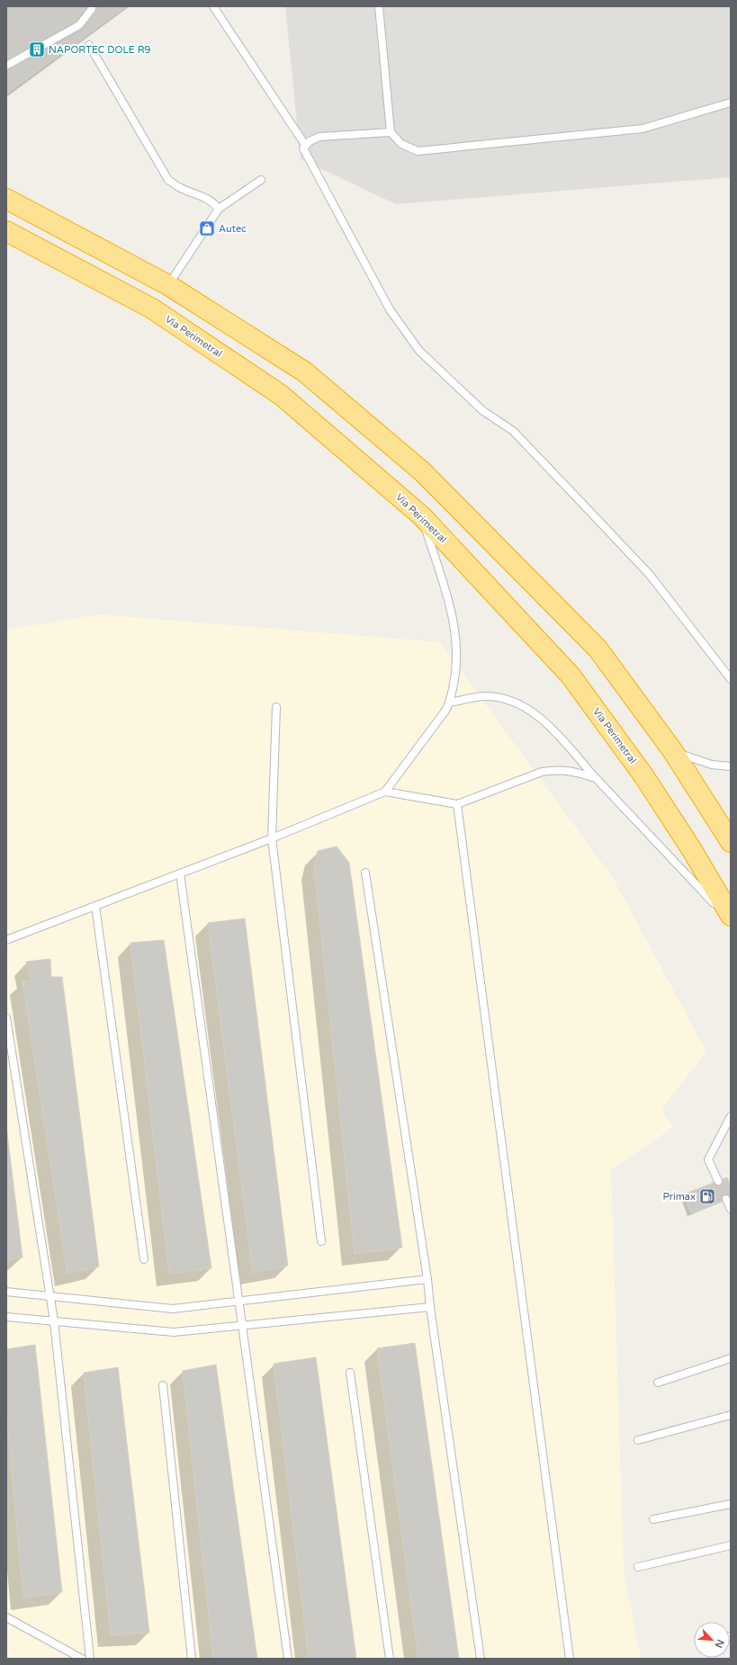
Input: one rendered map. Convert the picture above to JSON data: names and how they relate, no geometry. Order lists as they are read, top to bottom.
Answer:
{
  "streets": {
    "highway": ["Vía Perimetral"]
  },
  "places": {
    "building": ["NAPORTEC DOLE R9"],
    "shop": ["Autec"],
    "fuel station": ["Primax"]
  },
  "north": "bottom right"
}
